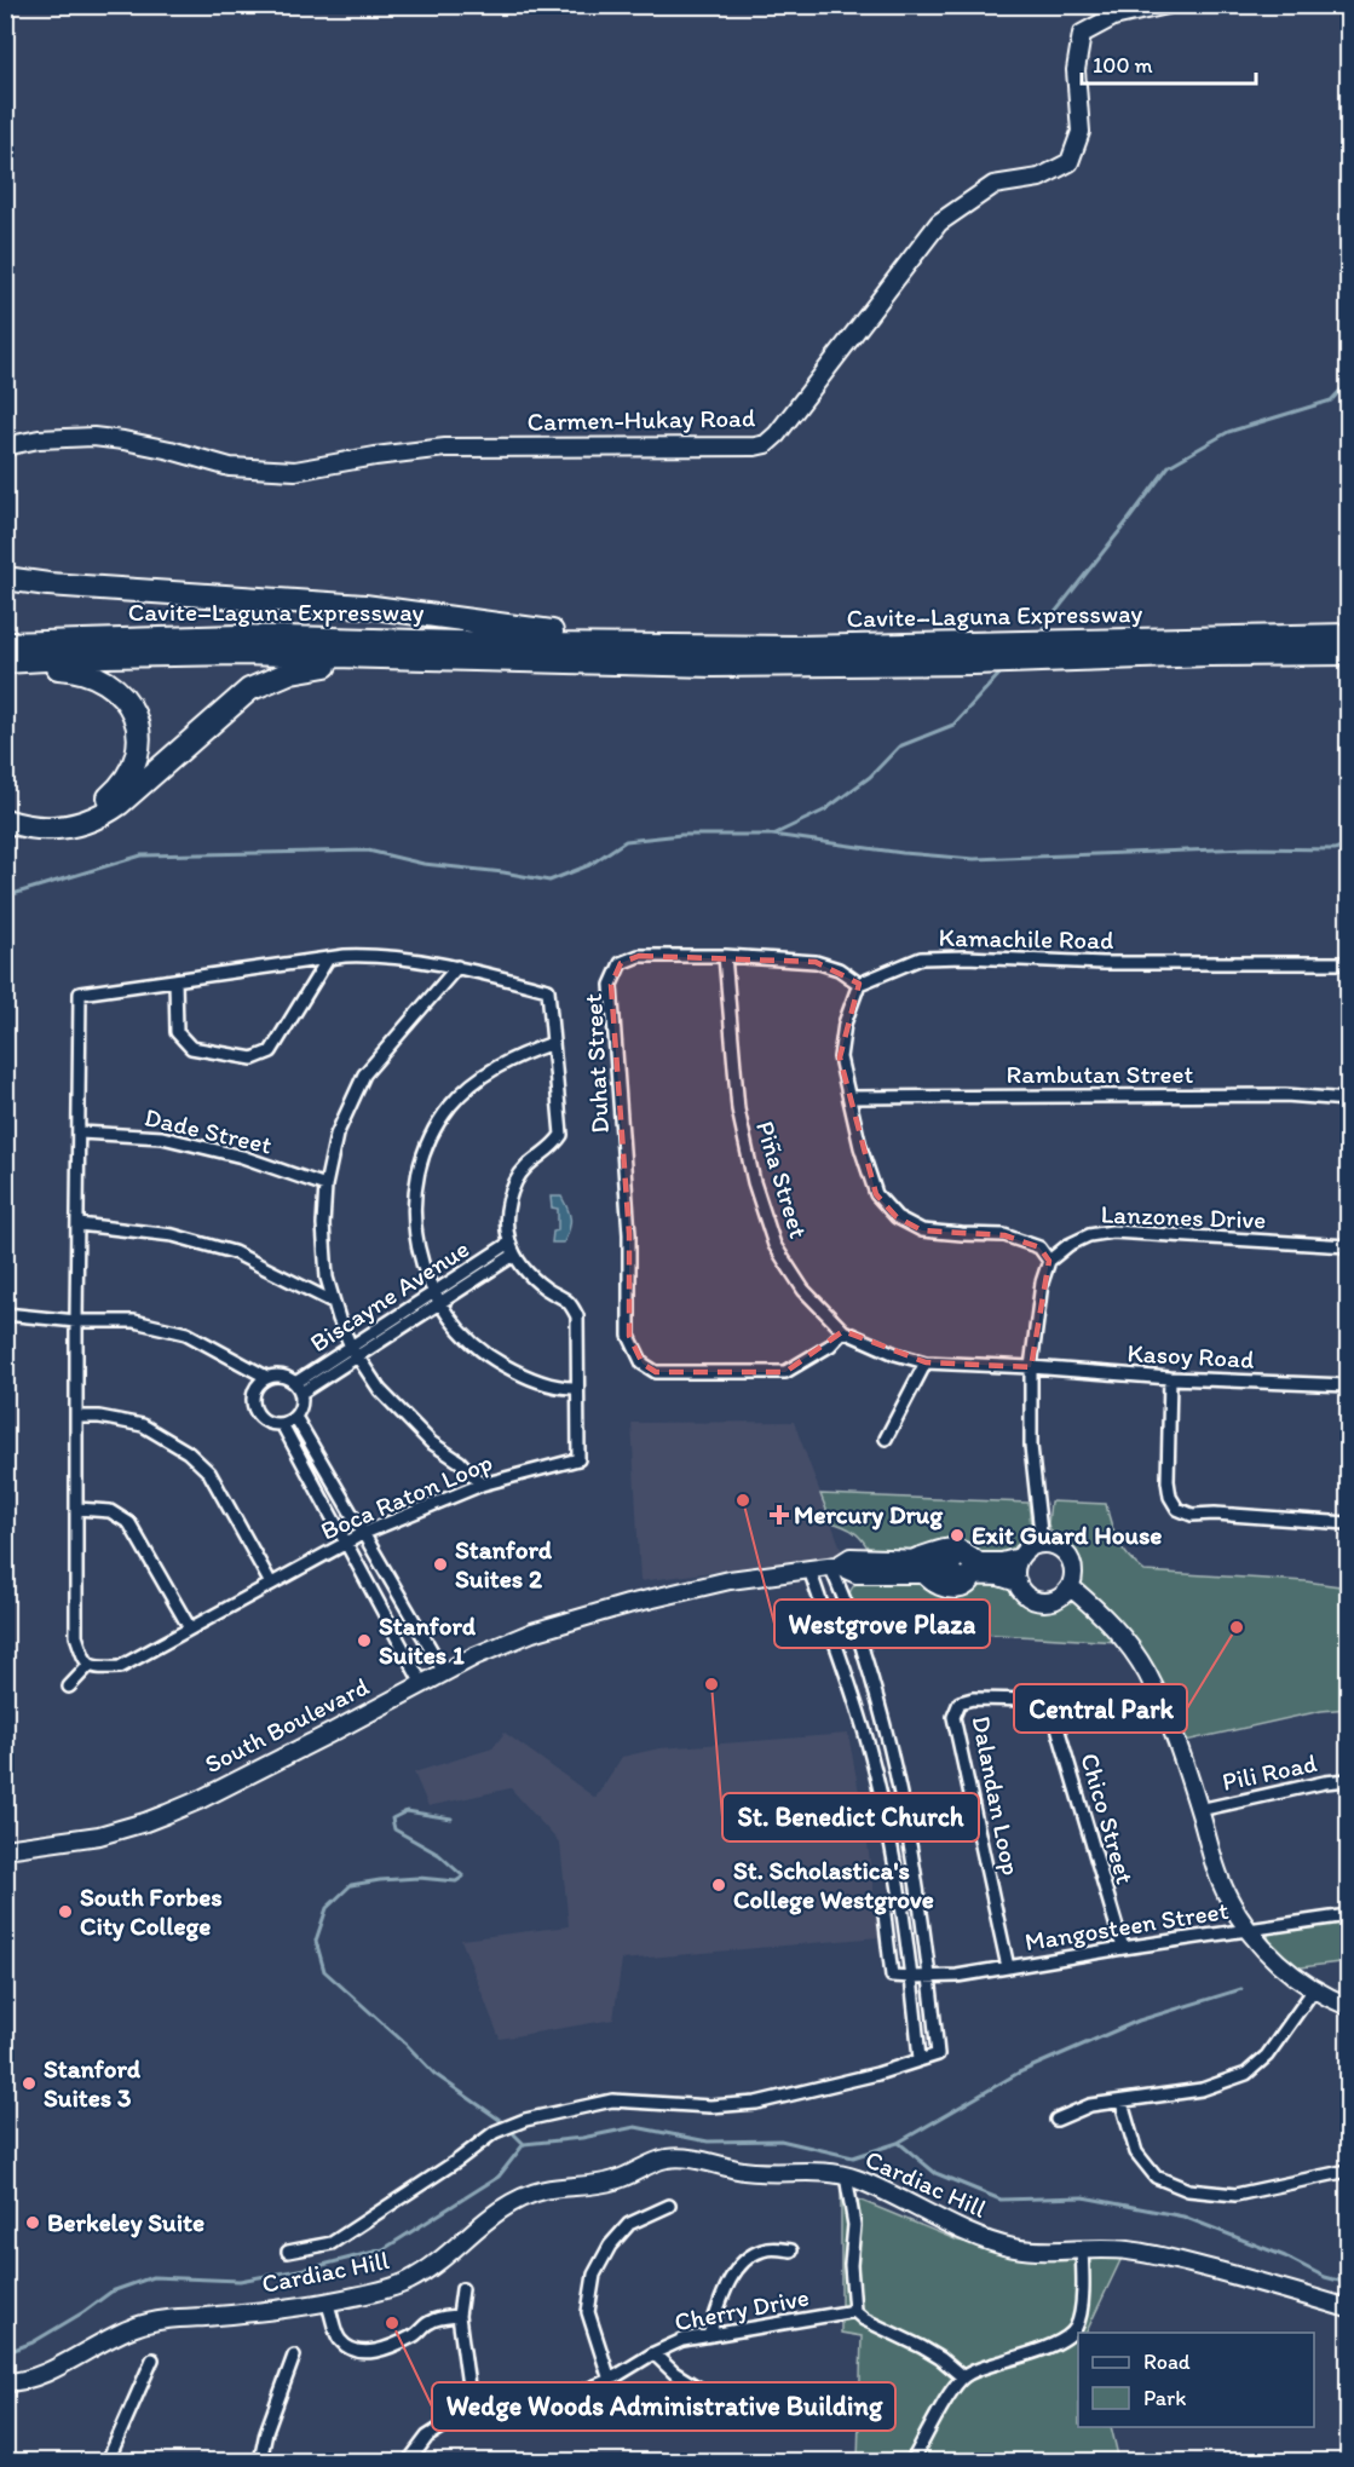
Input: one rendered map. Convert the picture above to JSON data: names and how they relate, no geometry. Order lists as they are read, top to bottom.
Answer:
{
  "streets": {
    "highway": ["Cavite–Laguna Expressway"],
    "street": [
      "Carmen-Hukay Road",
      "Kamachile Road",
      "Duhat Street",
      "Rambutan Street",
      "Dade Street",
      "Piña Street",
      "Lanzones Drive",
      "Biscayne Avenue",
      "Kasoy Road",
      "Boca Raton Loop",
      "South Boulevard",
      "Pili Road",
      "Dalandan Loop",
      "Chico Street",
      "Mangosteen Street",
      "Cardiac Hill",
      "Cherry Drive"
    ]
  },
  "crossings": [
    ["Kamachile Road", "Duhat Street"],
    ["Duhat Street", "Piña Street"],
    ["Piña Street", "Kasoy Road"],
    ["Biscayne Avenue", "Boca Raton Loop"],
    ["Dalandan Loop", "Chico Street"],
    ["Dalandan Loop", "Mangosteen Street"],
    ["Chico Street", "Mangosteen Street"]
  ],
  "places": {
    "other": [
      "Westgrove Plaza",
      "Exit Guard House",
      "Stanford Suites 2",
      "Central Park",
      "Stanford Suites 1",
      "St. Benedict Church",
      "St. Scholastica's College Westgrove",
      "South Forbes City College",
      "Stanford Suites 3",
      "Berkeley Suite",
      "Wedge Woods Administrative Building"
    ],
    "health": ["Mercury Drug"]
  },
  "legend": ["Road", "Park"],
  "scale_bar": "100 m"
}
